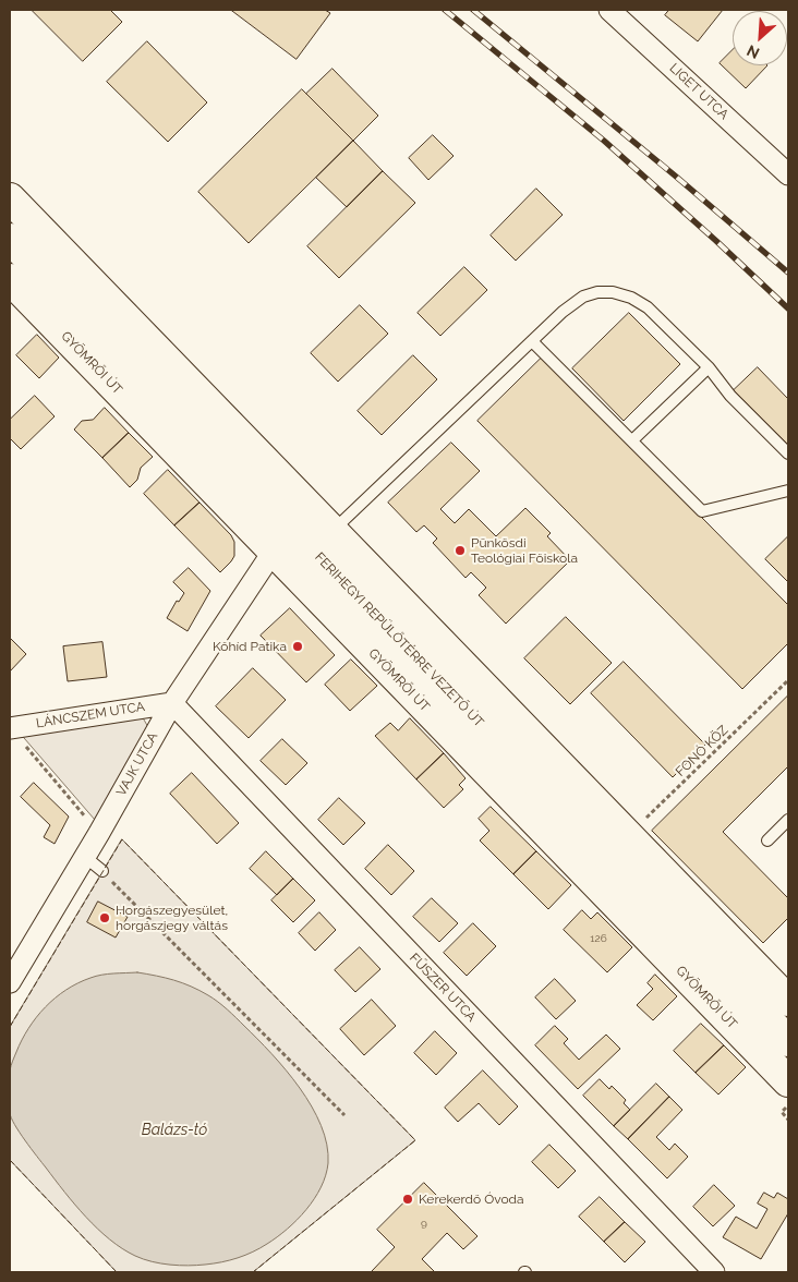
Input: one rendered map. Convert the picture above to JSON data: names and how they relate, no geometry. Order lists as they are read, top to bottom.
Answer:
{
  "streets": {
    "street": [
      "LIGET UTCA",
      "GYÖMRŐI ÚT",
      "FERIHEGYI REPÜLŐTÉRRE VEZETŐ ÚT",
      "LÁNCSZEM UTCA",
      "VAJK UTCA",
      "FŰSZER UTCA"
    ],
    "path": ["FONÓ KÖZ"]
  },
  "crossings": [
    ["GYÖMRŐI ÚT", "VAJK UTCA"],
    ["LÁNCSZEM UTCA", "VAJK UTCA"],
    ["LÁNCSZEM UTCA", "FŰSZER UTCA"],
    ["VAJK UTCA", "FŰSZER UTCA"]
  ],
  "water": ["Balázs-tó"],
  "places": [
    "Pünkösdi Teológiai Főiskola",
    "Kőhíd Patika",
    "Horgászegyesület, horgászjegy váltás",
    "Kerekerdő Óvoda"
  ],
  "house_numbers": ["126", "9"],
  "north": "bottom left"
}
